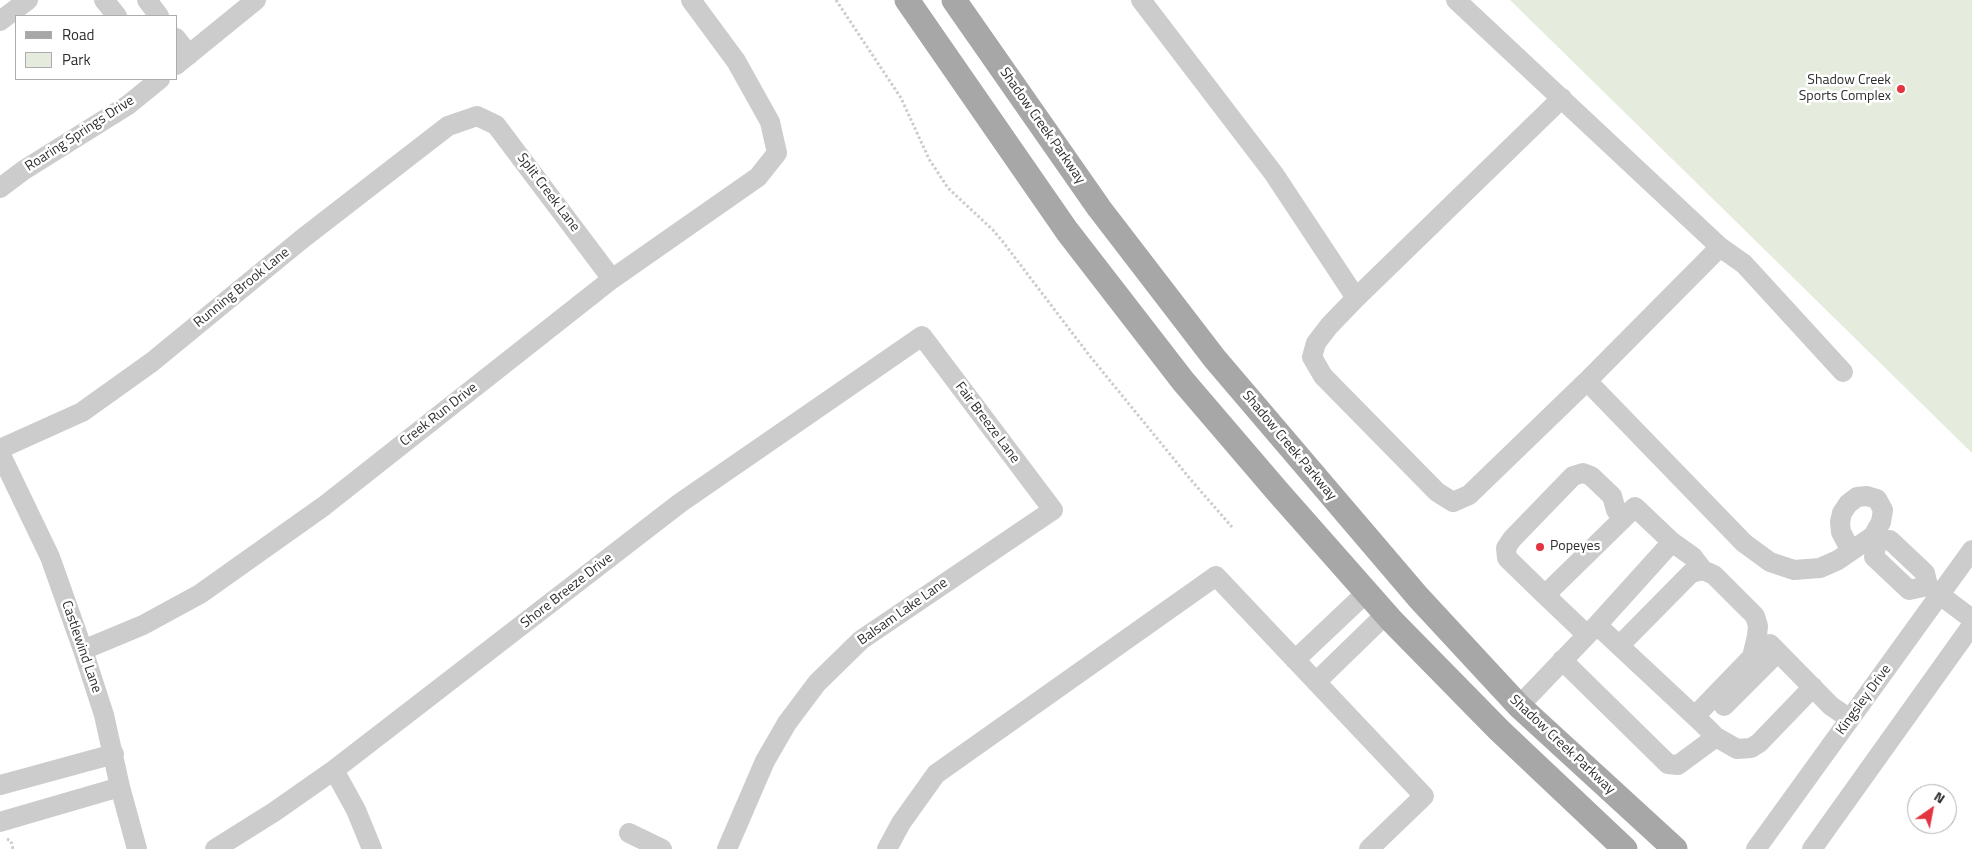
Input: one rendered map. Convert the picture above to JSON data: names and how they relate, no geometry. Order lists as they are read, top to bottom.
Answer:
{
  "streets": {
    "main road": ["Shadow Creek Parkway"],
    "street": [
      "Roaring Springs Drive",
      "Split Creek Lane",
      "Running Brook Lane",
      "Creek Run Drive",
      "Fair Breeze Lane",
      "Shore Breeze Drive",
      "Balsam Lake Lane",
      "Castlewind Lane",
      "Kingsley Drive"
    ]
  },
  "crossings": [
    ["Split Creek Lane", "Running Brook Lane"],
    ["Split Creek Lane", "Creek Run Drive"],
    ["Creek Run Drive", "Castlewind Lane"],
    ["Fair Breeze Lane", "Shore Breeze Drive"],
    ["Fair Breeze Lane", "Balsam Lake Lane"]
  ],
  "places": ["Shadow Creek Sports Complex", "Popeyes"],
  "legend": ["Road", "Park"],
  "north": "top right"
}
